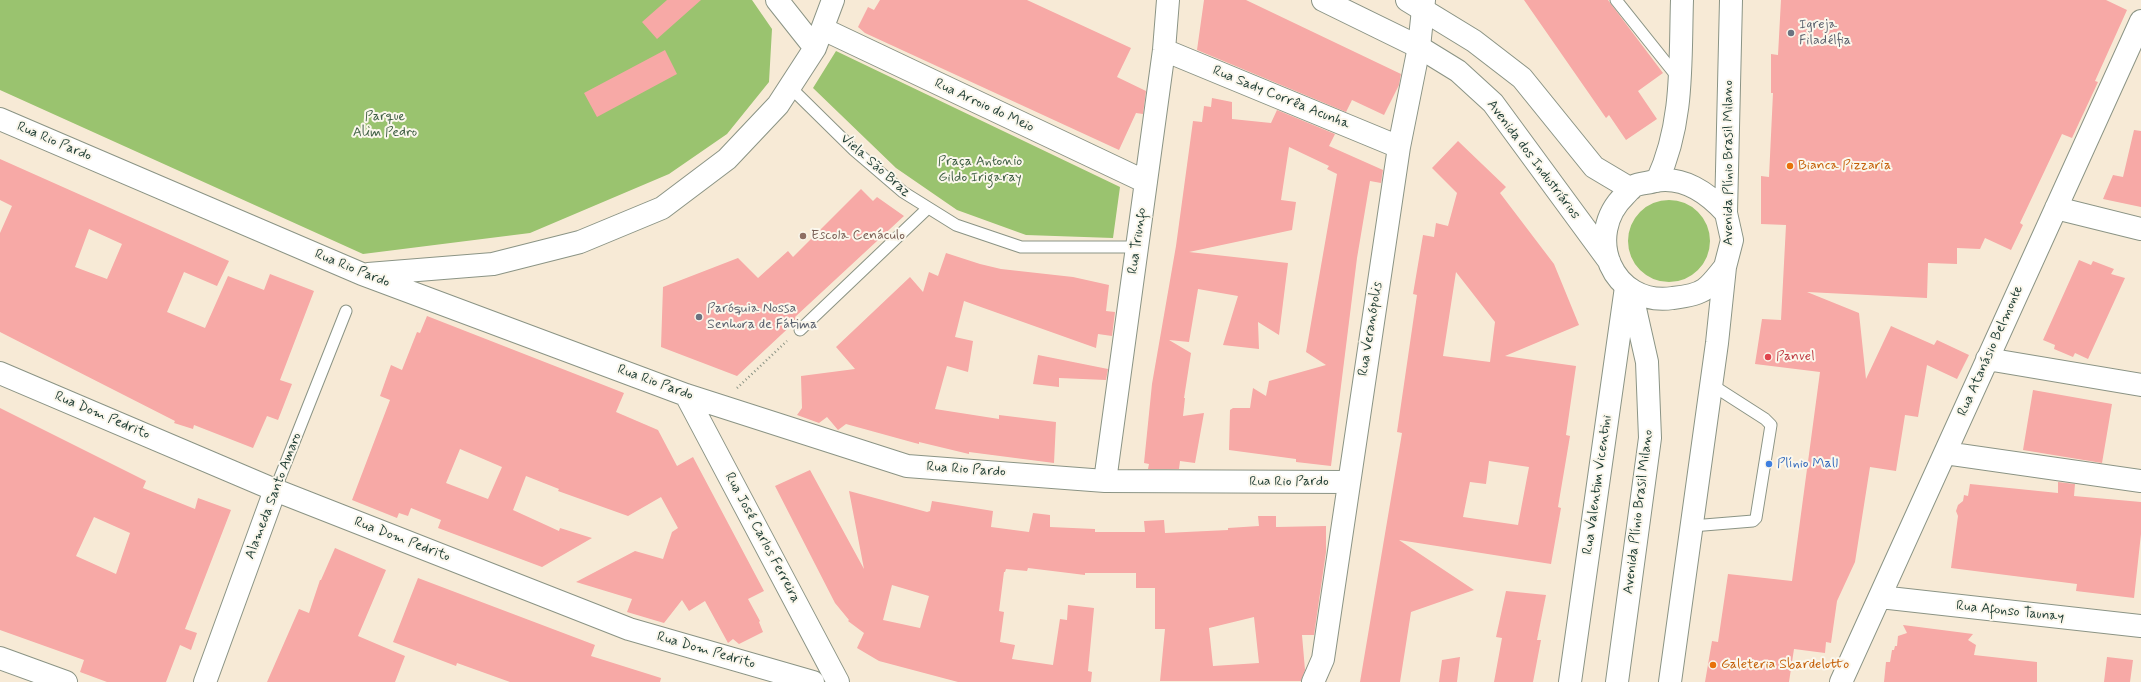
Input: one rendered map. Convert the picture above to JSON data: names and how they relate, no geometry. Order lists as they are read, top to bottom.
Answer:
{
  "streets": {
    "street": [
      "Rua Sady Corrêa Acunha",
      "Rua Arroio do Meio",
      "Rua Rio Pardo",
      "Avenida dos Industriários",
      "Avenida Plínio Brasil Milano",
      "Rua Triunfo",
      "Rua Veranópolis",
      "Rua Atanásio Belmonte",
      "Rua Dom Pedrito",
      "Rua Valentim Vicentini",
      "Alameda Santo Amaro",
      "Rua José Carlos Ferreira",
      "Rua Afonso Taunay"
    ],
    "lane": ["Viela São Braz"]
  },
  "crossings": [
    ["Rua Sady Corrêa Acunha", "Rua Triunfo"],
    ["Rua Sady Corrêa Acunha", "Rua Veranópolis"],
    ["Rua Arroio do Meio", "Rua Triunfo"],
    ["Rua Rio Pardo", "Rua Triunfo"],
    ["Rua Rio Pardo", "Rua Veranópolis"],
    ["Rua Rio Pardo", "Rua José Carlos Ferreira"],
    ["Avenida dos Industriários", "Avenida Plínio Brasil Milano"],
    ["Avenida dos Industriários", "Rua Veranópolis"],
    ["Avenida dos Industriários", "Rua Valentim Vicentini"],
    ["Avenida Plínio Brasil Milano", "Rua Valentim Vicentini"],
    ["Viela São Braz", "Rua Triunfo"],
    ["Rua Atanásio Belmonte", "Rua Afonso Taunay"],
    ["Rua Dom Pedrito", "Alameda Santo Amaro"]
  ],
  "parks": ["Parque Alim Pedro", "Praça Antonio Gildo Irigaray"],
  "places": [
    "Igreja Filadélfia",
    "Bianca Pizzaria",
    "Escola Cenáculo",
    "Paróquia Nossa Senhora de Fátima",
    "Panvel",
    "Plínio Mall",
    "Galeteria Sbardelotto"
  ]
}
